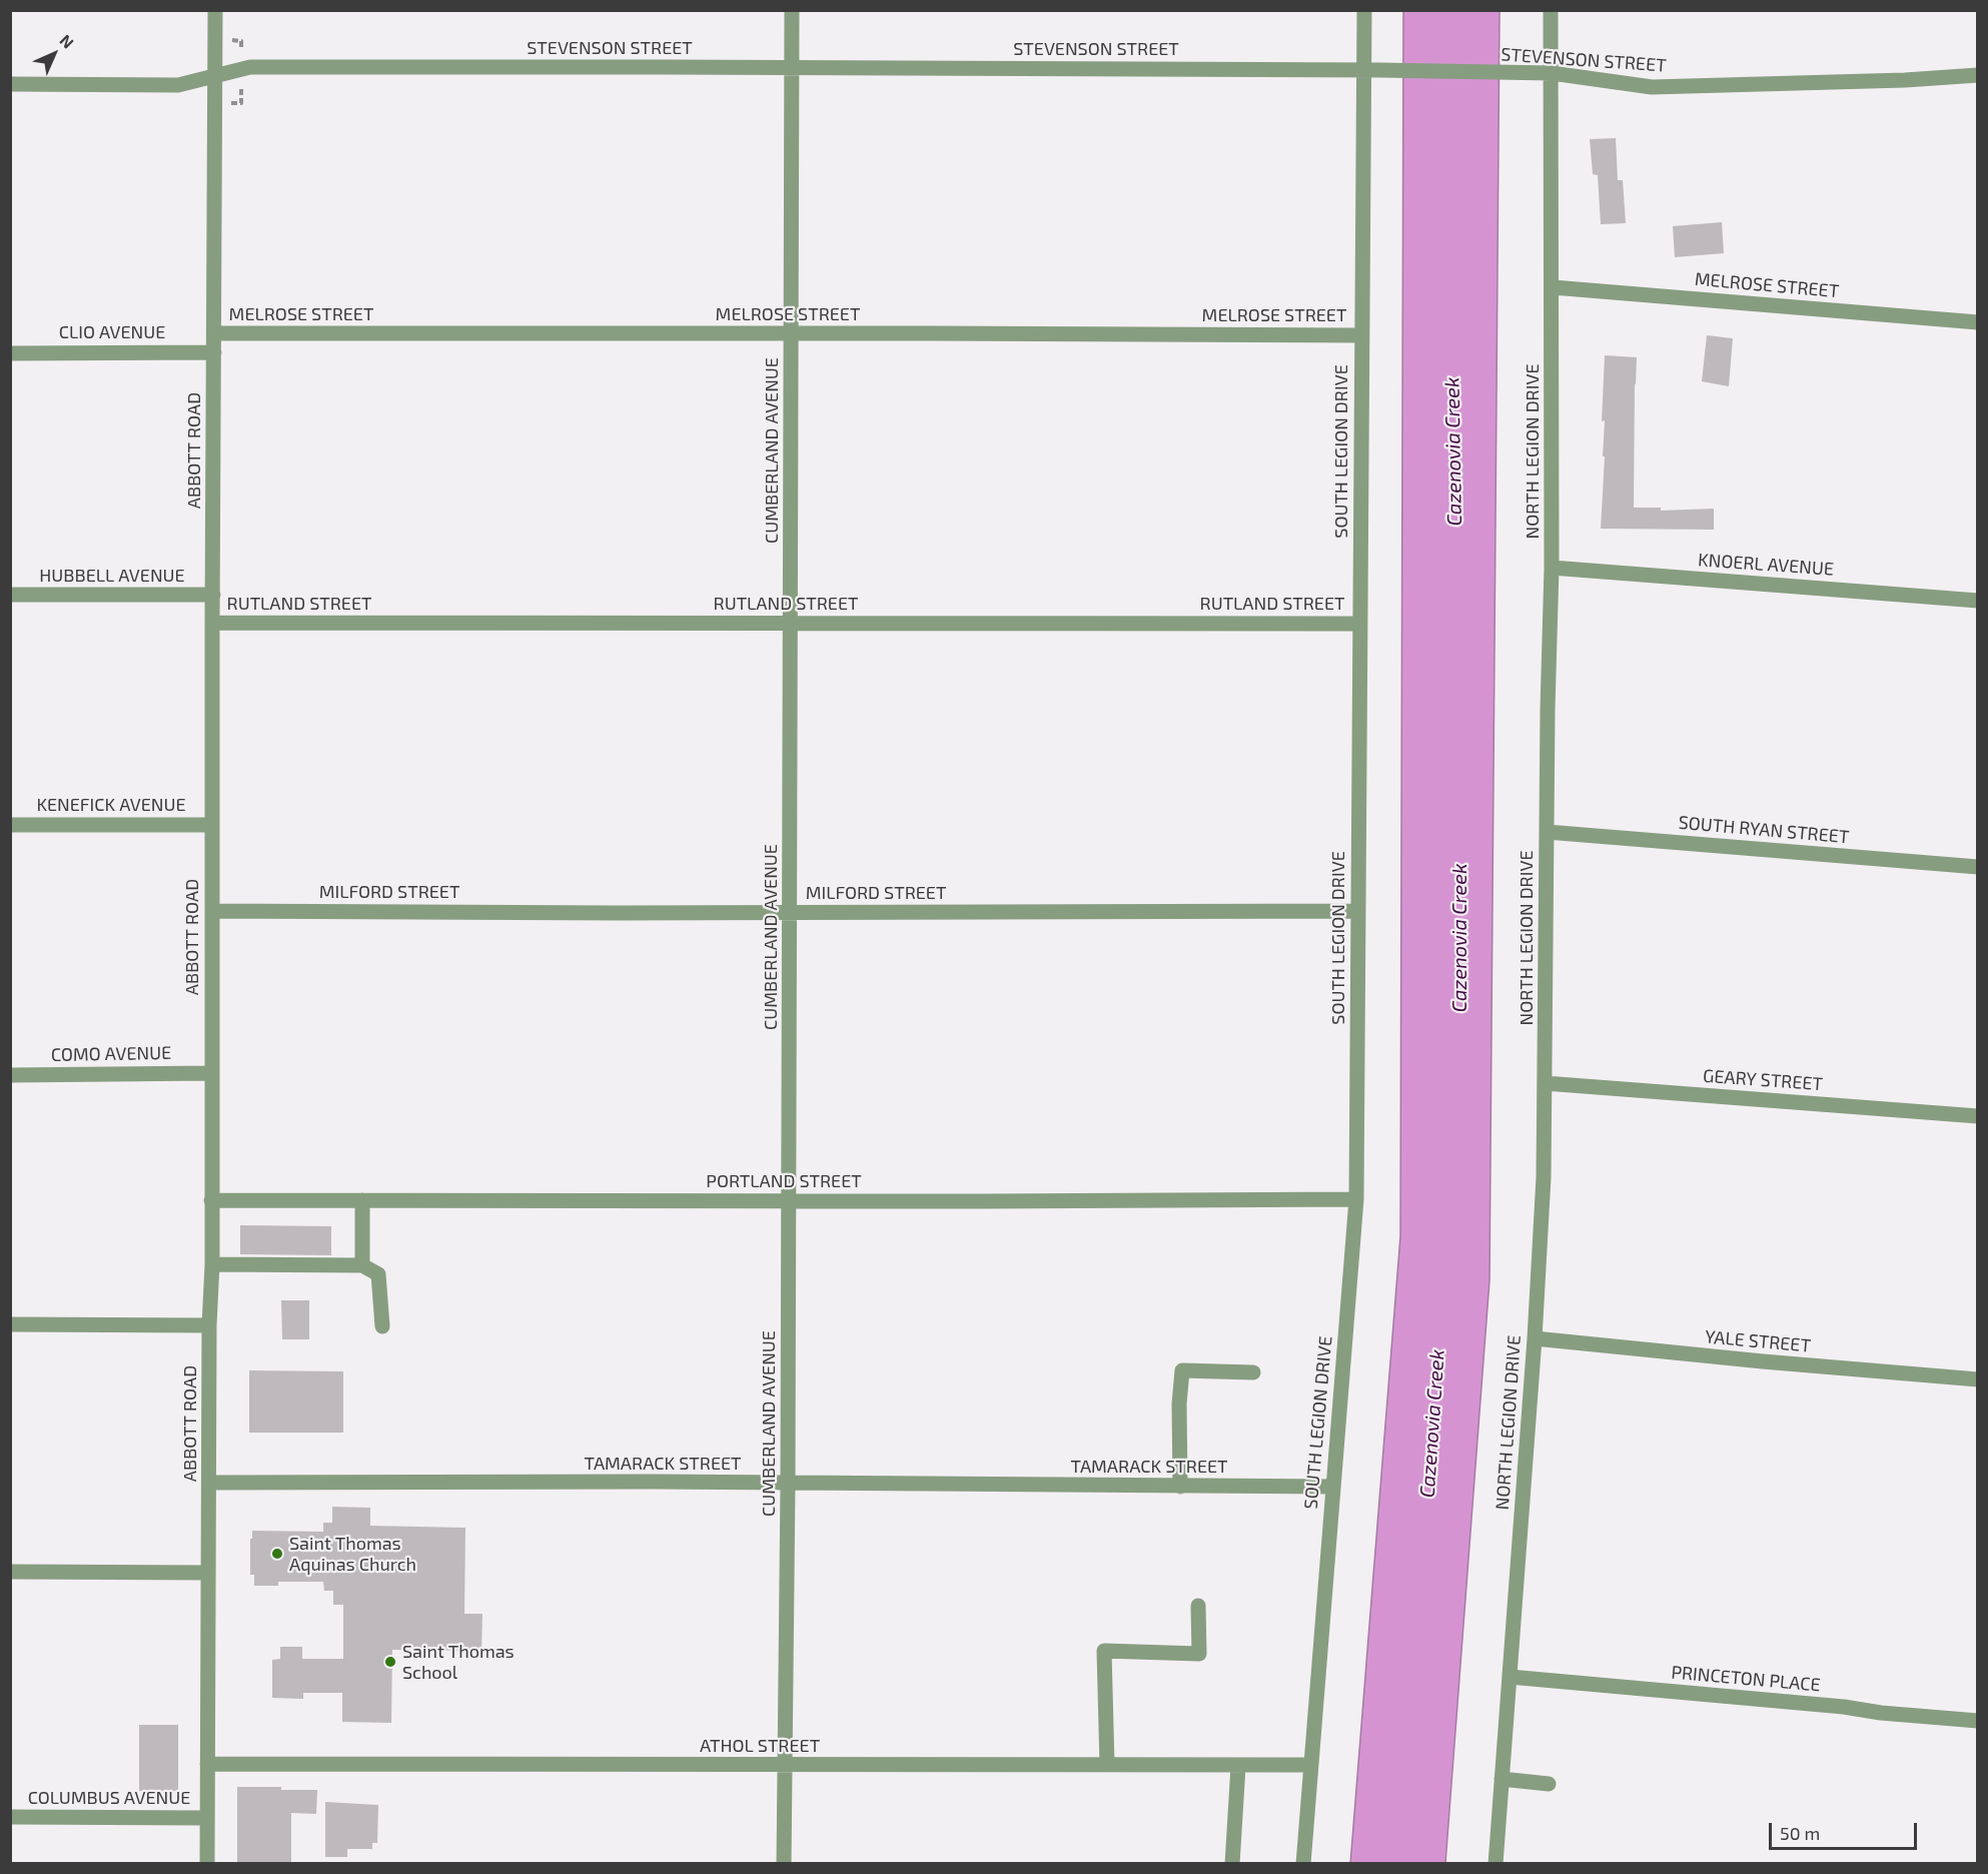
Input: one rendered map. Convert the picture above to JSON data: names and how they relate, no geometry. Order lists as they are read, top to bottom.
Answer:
{
  "streets": {
    "street": [
      "STEVENSON STREET",
      "MELROSE STREET",
      "CLIO AVENUE",
      "ABBOTT ROAD",
      "CUMBERLAND AVENUE",
      "SOUTH LEGION DRIVE",
      "NORTH LEGION DRIVE",
      "KNOERL AVENUE",
      "HUBBELL AVENUE",
      "RUTLAND STREET",
      "KENEFICK AVENUE",
      "SOUTH RYAN STREET",
      "MILFORD STREET",
      "COMO AVENUE",
      "GEARY STREET",
      "PORTLAND STREET",
      "YALE STREET",
      "TAMARACK STREET",
      "PRINCETON PLACE",
      "ATHOL STREET",
      "COLUMBUS AVENUE"
    ]
  },
  "crossings": [
    ["STEVENSON STREET", "ABBOTT ROAD"],
    ["STEVENSON STREET", "CUMBERLAND AVENUE"],
    ["STEVENSON STREET", "SOUTH LEGION DRIVE"],
    ["STEVENSON STREET", "NORTH LEGION DRIVE"],
    ["MELROSE STREET", "ABBOTT ROAD"],
    ["MELROSE STREET", "CUMBERLAND AVENUE"],
    ["MELROSE STREET", "SOUTH LEGION DRIVE"],
    ["MELROSE STREET", "NORTH LEGION DRIVE"],
    ["CLIO AVENUE", "ABBOTT ROAD"],
    ["ABBOTT ROAD", "HUBBELL AVENUE"],
    ["ABBOTT ROAD", "RUTLAND STREET"],
    ["ABBOTT ROAD", "KENEFICK AVENUE"],
    ["ABBOTT ROAD", "MILFORD STREET"],
    ["ABBOTT ROAD", "COMO AVENUE"],
    ["ABBOTT ROAD", "PORTLAND STREET"],
    ["ABBOTT ROAD", "TAMARACK STREET"],
    ["ABBOTT ROAD", "ATHOL STREET"],
    ["ABBOTT ROAD", "COLUMBUS AVENUE"],
    ["CUMBERLAND AVENUE", "RUTLAND STREET"],
    ["CUMBERLAND AVENUE", "MILFORD STREET"],
    ["CUMBERLAND AVENUE", "PORTLAND STREET"],
    ["CUMBERLAND AVENUE", "TAMARACK STREET"],
    ["CUMBERLAND AVENUE", "ATHOL STREET"],
    ["SOUTH LEGION DRIVE", "RUTLAND STREET"],
    ["SOUTH LEGION DRIVE", "MILFORD STREET"],
    ["SOUTH LEGION DRIVE", "PORTLAND STREET"],
    ["SOUTH LEGION DRIVE", "TAMARACK STREET"],
    ["SOUTH LEGION DRIVE", "ATHOL STREET"],
    ["NORTH LEGION DRIVE", "KNOERL AVENUE"],
    ["NORTH LEGION DRIVE", "SOUTH RYAN STREET"],
    ["NORTH LEGION DRIVE", "GEARY STREET"],
    ["NORTH LEGION DRIVE", "YALE STREET"],
    ["NORTH LEGION DRIVE", "PRINCETON PLACE"]
  ],
  "water": ["Cazenovia Creek"],
  "places": ["Saint Thomas Aquinas Church", "Saint Thomas School"],
  "scale_bar": "50 m",
  "north": "top right"
}
